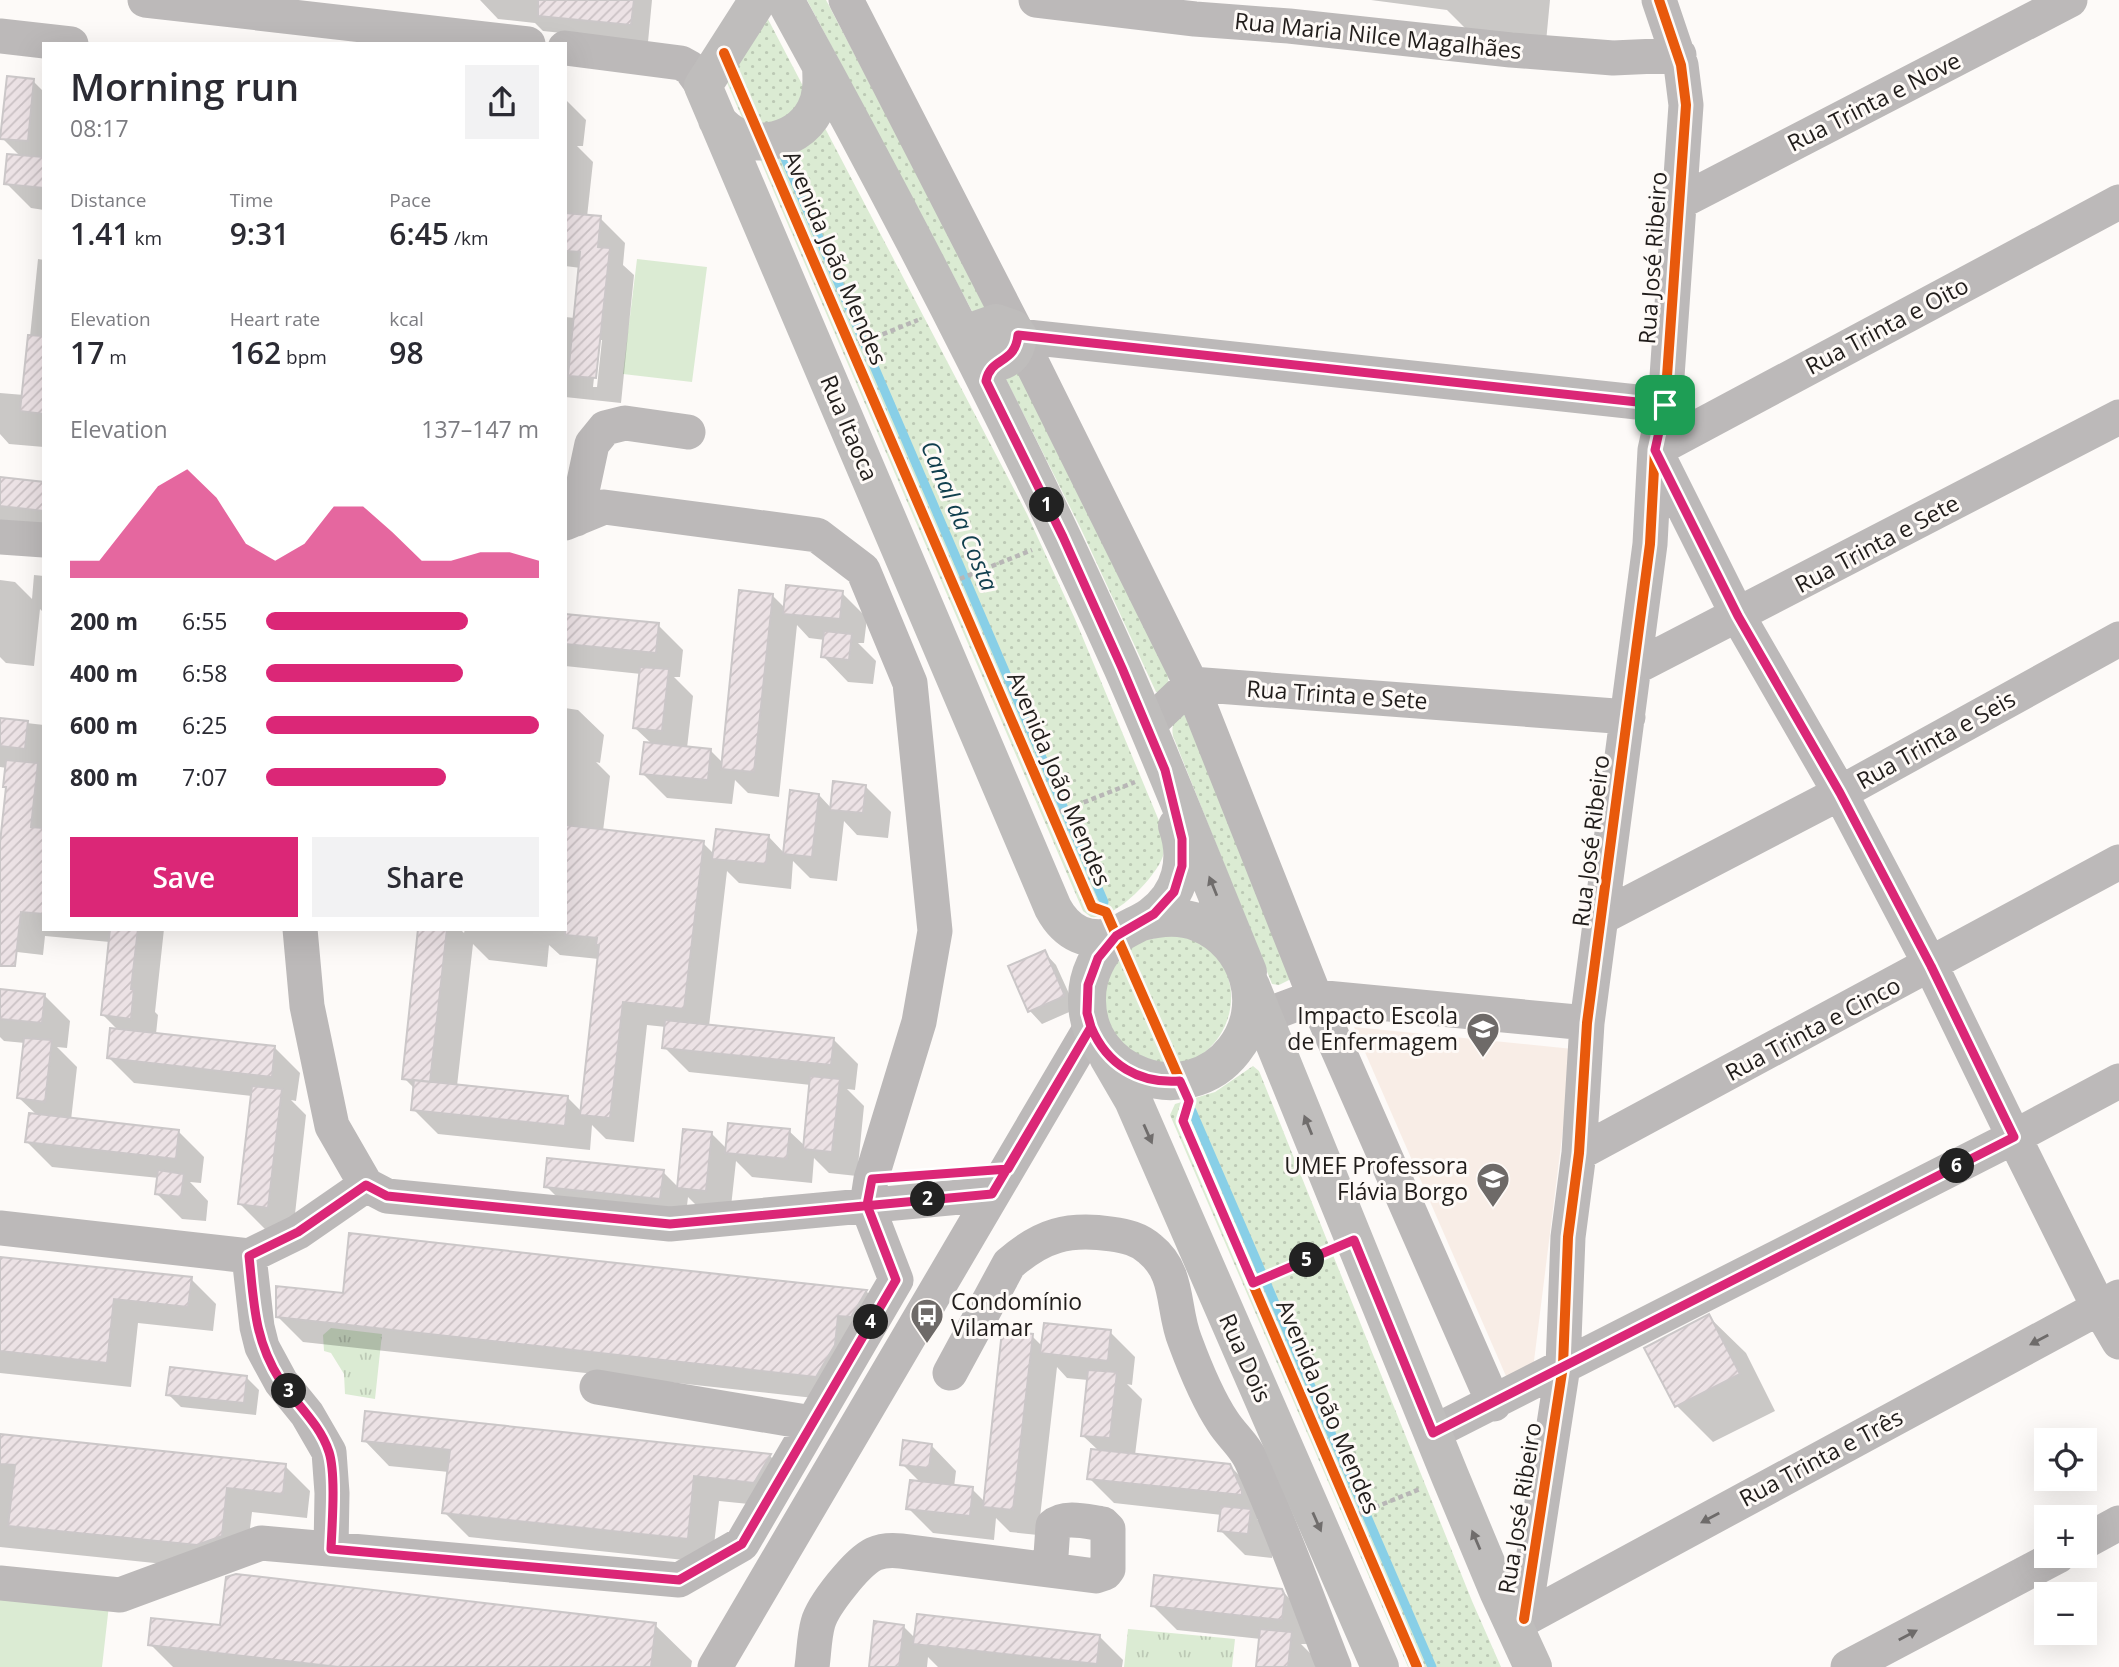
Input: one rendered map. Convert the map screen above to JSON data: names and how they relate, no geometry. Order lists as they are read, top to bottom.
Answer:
{
  "streets": {
    "main road": ["Rua Itaoca", "Rua Dois"],
    "street": [
      "Rua Maria Nilce Magalhães",
      "Rua Trinta e Nove",
      "Rua José Ribeiro",
      "Rua Trinta e Oito",
      "Rua Trinta e Sete",
      "Rua Trinta e Seis",
      "Rua Trinta e Cinco",
      "Rua Trinta e Três"
    ],
    "cycle path": ["Avenida João Mendes"]
  },
  "crossings": [
    ["Rua Maria Nilce Magalhães", "Rua José Ribeiro"],
    ["Rua Trinta e Nove", "Rua José Ribeiro"],
    ["Rua José Ribeiro", "Rua Trinta e Oito"],
    ["Rua José Ribeiro", "Rua Trinta e Sete"],
    ["Rua José Ribeiro", "Rua Trinta e Seis"],
    ["Rua José Ribeiro", "Rua Trinta e Cinco"],
    ["Rua José Ribeiro", "Rua Trinta e Três"],
    ["Rua Itaoca", "Rua Dois"]
  ],
  "water": ["Canal da Costa"],
  "places": {
    "school or university": ["Impacto Escola de Enfermagem", "UMEF Professora Flávia Borgo"],
    "bus stop": ["Condomínio Vilamar"]
  },
  "page": {
    "heading": ["Morning run", "08:17"],
    "stats": [
      ["Distance", "1.41 km"],
      ["Time", "9:31"],
      ["Pace", "6:45 /km"],
      ["Elevation", "17 m"],
      ["Heart rate", "162 bpm"],
      ["kcal", "98"]
    ],
    "chart": ["Elevation", "137–147 m"],
    "pins": [
      "1",
      "6",
      "2",
      "5",
      "4",
      "3"
    ],
    "list": [
      {
        "name": "200 m",
        "note": "6:55"
      },
      {
        "name": "400 m",
        "note": "6:58"
      },
      {
        "name": "600 m",
        "note": "6:25"
      },
      {
        "name": "800 m",
        "note": "7:07"
      }
    ],
    "buttons": ["Save", "Share"],
    "map_buttons": ["+", "−"]
  }
}
